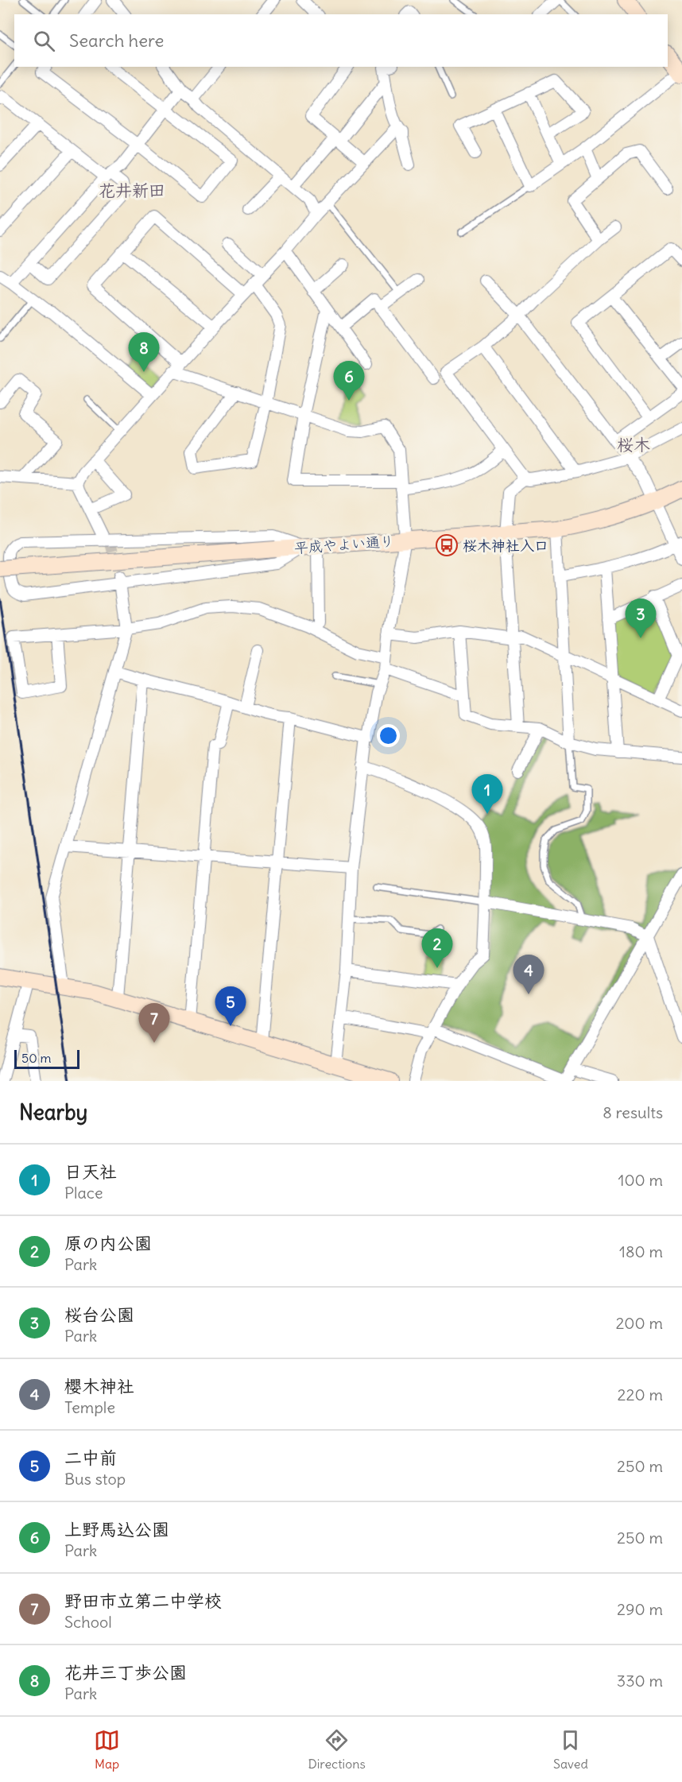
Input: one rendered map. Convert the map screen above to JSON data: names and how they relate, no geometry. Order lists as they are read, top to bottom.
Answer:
{
  "streets": {
    "street": ["平成やよい通り"]
  },
  "districts": ["花井新田", "桜木"],
  "places": {
    "bus stop": ["桜木神社入口"]
  },
  "scale_bar": "50 m",
  "page": {
    "search": "Search here",
    "pins": [
      "8",
      "6",
      "3",
      "1",
      "2",
      "4",
      "5",
      "7"
    ],
    "scale": "50 m",
    "heading": ["Nearby", "8 results"],
    "list": [
      {
        "mark": "1",
        "name": "日天社",
        "note": "Place",
        "value": "100 m"
      },
      {
        "mark": "2",
        "name": "原の内公園",
        "note": "Park",
        "value": "180 m"
      },
      {
        "mark": "3",
        "name": "桜台公園",
        "note": "Park",
        "value": "200 m"
      },
      {
        "mark": "4",
        "name": "櫻木神社",
        "note": "Temple",
        "value": "220 m"
      },
      {
        "mark": "5",
        "name": "二中前",
        "note": "Bus stop",
        "value": "250 m"
      },
      {
        "mark": "6",
        "name": "上野馬込公園",
        "note": "Park",
        "value": "250 m"
      },
      {
        "mark": "7",
        "name": "野田市立第二中学校",
        "note": "School",
        "value": "290 m"
      },
      {
        "mark": "8",
        "name": "花井三丁歩公園",
        "note": "Park",
        "value": "330 m"
      }
    ],
    "nav": ["Map", "Directions", "Saved"]
  }
}
